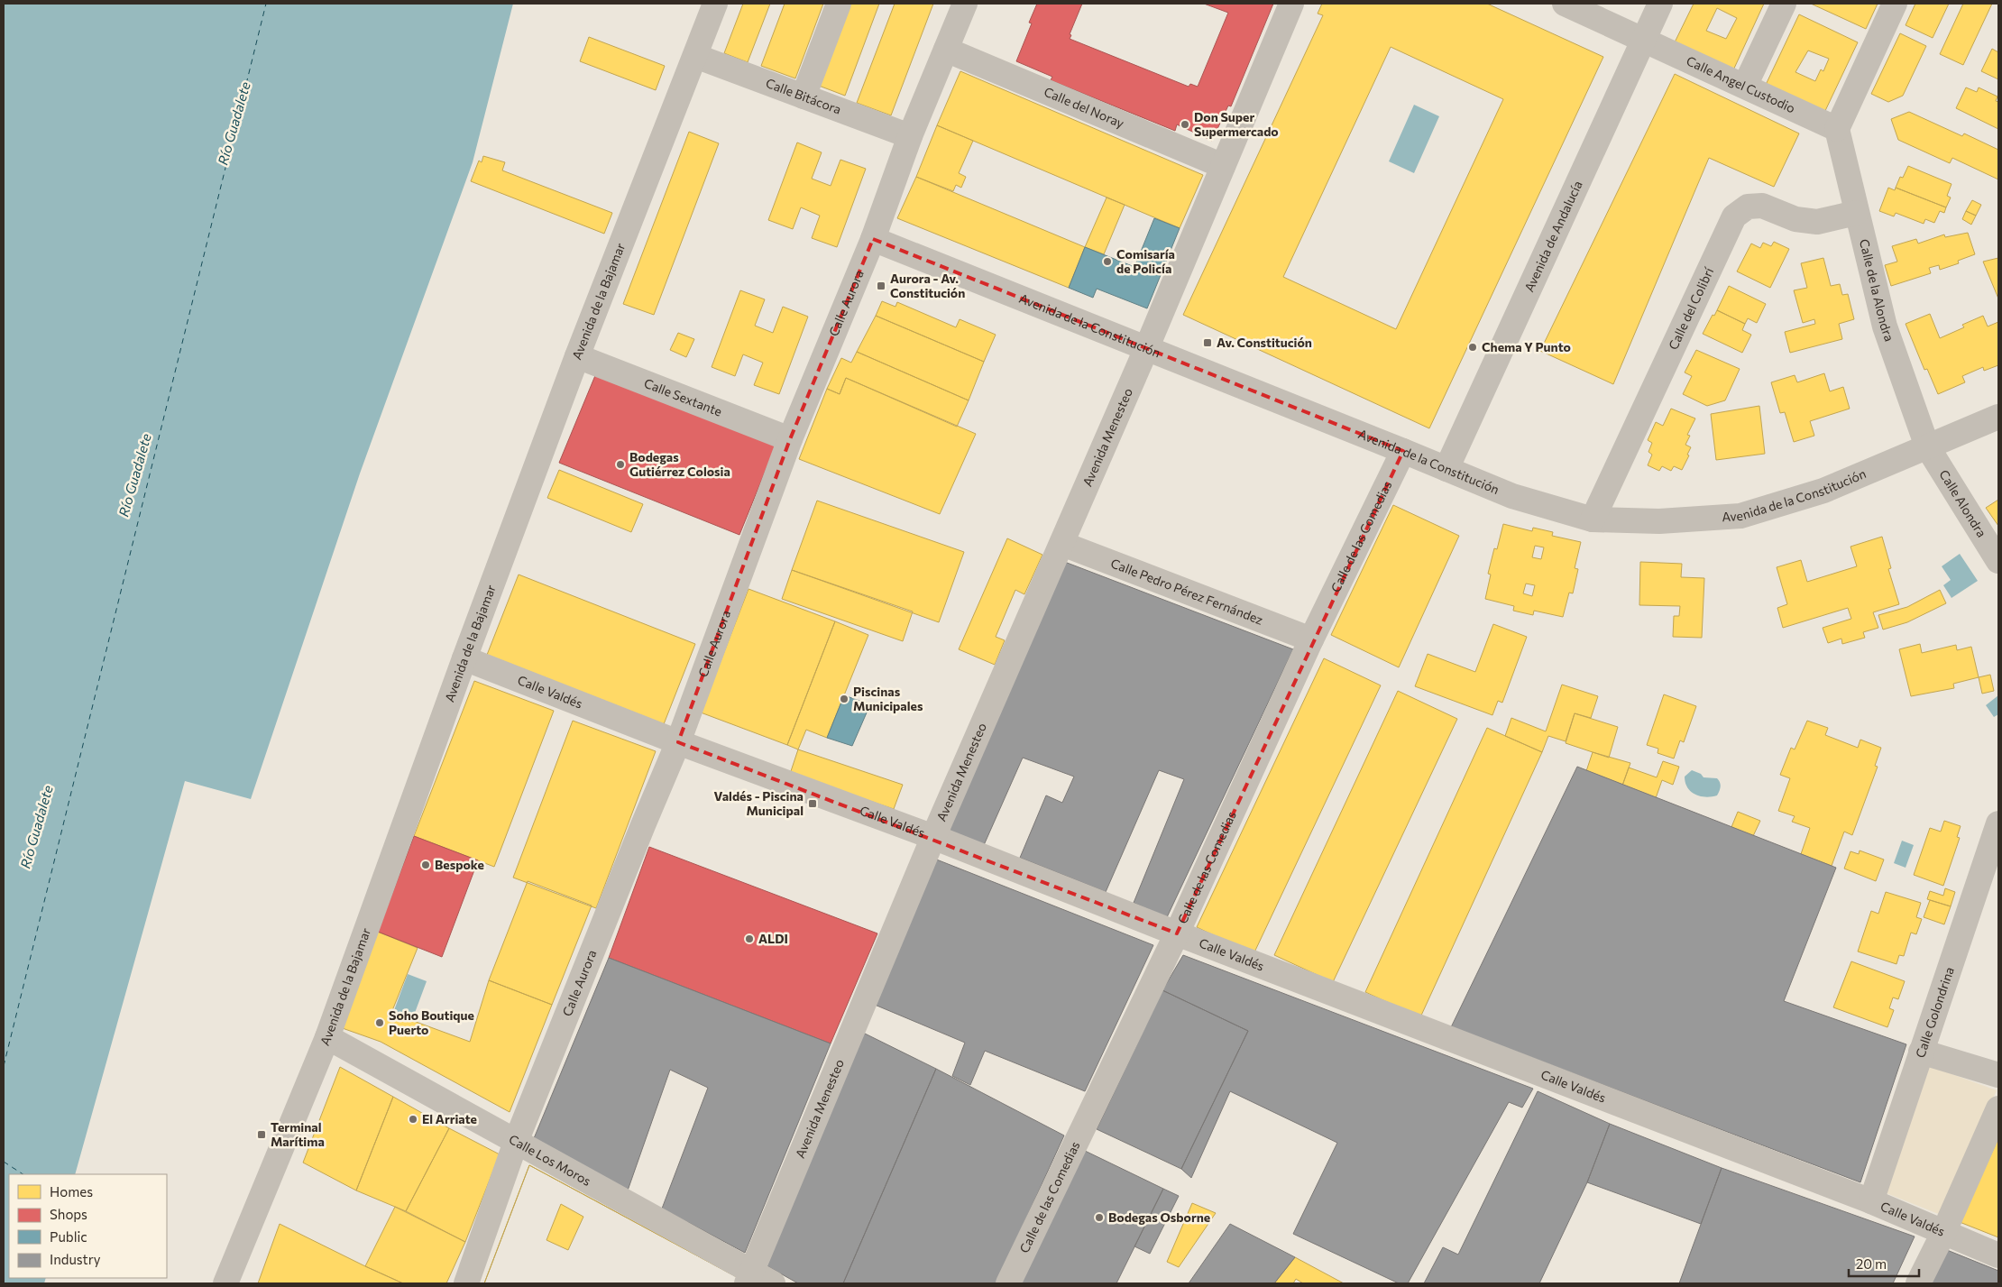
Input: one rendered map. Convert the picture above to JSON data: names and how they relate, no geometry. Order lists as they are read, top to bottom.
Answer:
{
  "streets": {
    "street": [
      "Calle Angel Custodio",
      "Calle Bitácora",
      "Calle del Noray",
      "Avenida de Andalucía",
      "Calle de la Alondra",
      "Avenida de la Bajamar",
      "Calle Aurora",
      "Calle del Colibrí",
      "Avenida de la Constitución",
      "Calle Sextante",
      "Avenida Menesteo",
      "Calle Alondra",
      "Calle de las Comedias",
      "Calle Pedro Pérez Fernández",
      "Calle Valdés",
      "Calle Golondrina",
      "Calle Los Moros"
    ]
  },
  "crossings": [
    ["Calle Angel Custodio", "Avenida de Andalucía"],
    ["Calle Angel Custodio", "Calle de la Alondra"],
    ["Calle Bitácora", "Avenida de la Bajamar"],
    ["Calle Bitácora", "Calle Aurora"],
    ["Calle del Noray", "Calle Aurora"],
    ["Calle del Noray", "Avenida Menesteo"],
    ["Avenida de Andalucía", "Avenida de la Constitución"],
    ["Calle de la Alondra", "Calle del Colibrí"],
    ["Calle de la Alondra", "Avenida de la Constitución"],
    ["Calle de la Alondra", "Calle Alondra"],
    ["Avenida de la Bajamar", "Calle Sextante"],
    ["Avenida de la Bajamar", "Calle Valdés"],
    ["Avenida de la Bajamar", "Calle Los Moros"],
    ["Calle Aurora", "Avenida de la Constitución"],
    ["Calle Aurora", "Calle Sextante"],
    ["Calle Aurora", "Calle Valdés"],
    ["Calle Aurora", "Calle Los Moros"],
    ["Calle del Colibrí", "Avenida de la Constitución"],
    ["Avenida de la Constitución", "Avenida Menesteo"],
    ["Avenida de la Constitución", "Calle Alondra"],
    ["Avenida de la Constitución", "Calle de las Comedias"],
    ["Avenida Menesteo", "Calle Pedro Pérez Fernández"],
    ["Avenida Menesteo", "Calle Valdés"],
    ["Avenida Menesteo", "Calle Los Moros"],
    ["Calle de las Comedias", "Calle Pedro Pérez Fernández"],
    ["Calle de las Comedias", "Calle Valdés"],
    ["Calle Valdés", "Calle Golondrina"]
  ],
  "water": ["Río Guadalete"],
  "places": {
    "other": [
      "Don Super Supermercado",
      "Comisaría de Policía",
      "Chema Y Punto",
      "Bodegas Gutiérrez Colosia",
      "Piscinas Municipales",
      "Bespoke",
      "ALDI",
      "Soho Boutique Puerto",
      "El Arriate",
      "Bodegas Osborne"
    ],
    "transit": [
      "Aurora - Av. Constitución",
      "Av. Constitución",
      "Valdés - Piscina Municipal",
      "Terminal Marítima"
    ]
  },
  "legend": [
    "Homes",
    "Shops",
    "Public",
    "Industry"
  ],
  "scale_bar": "20 m"
}
